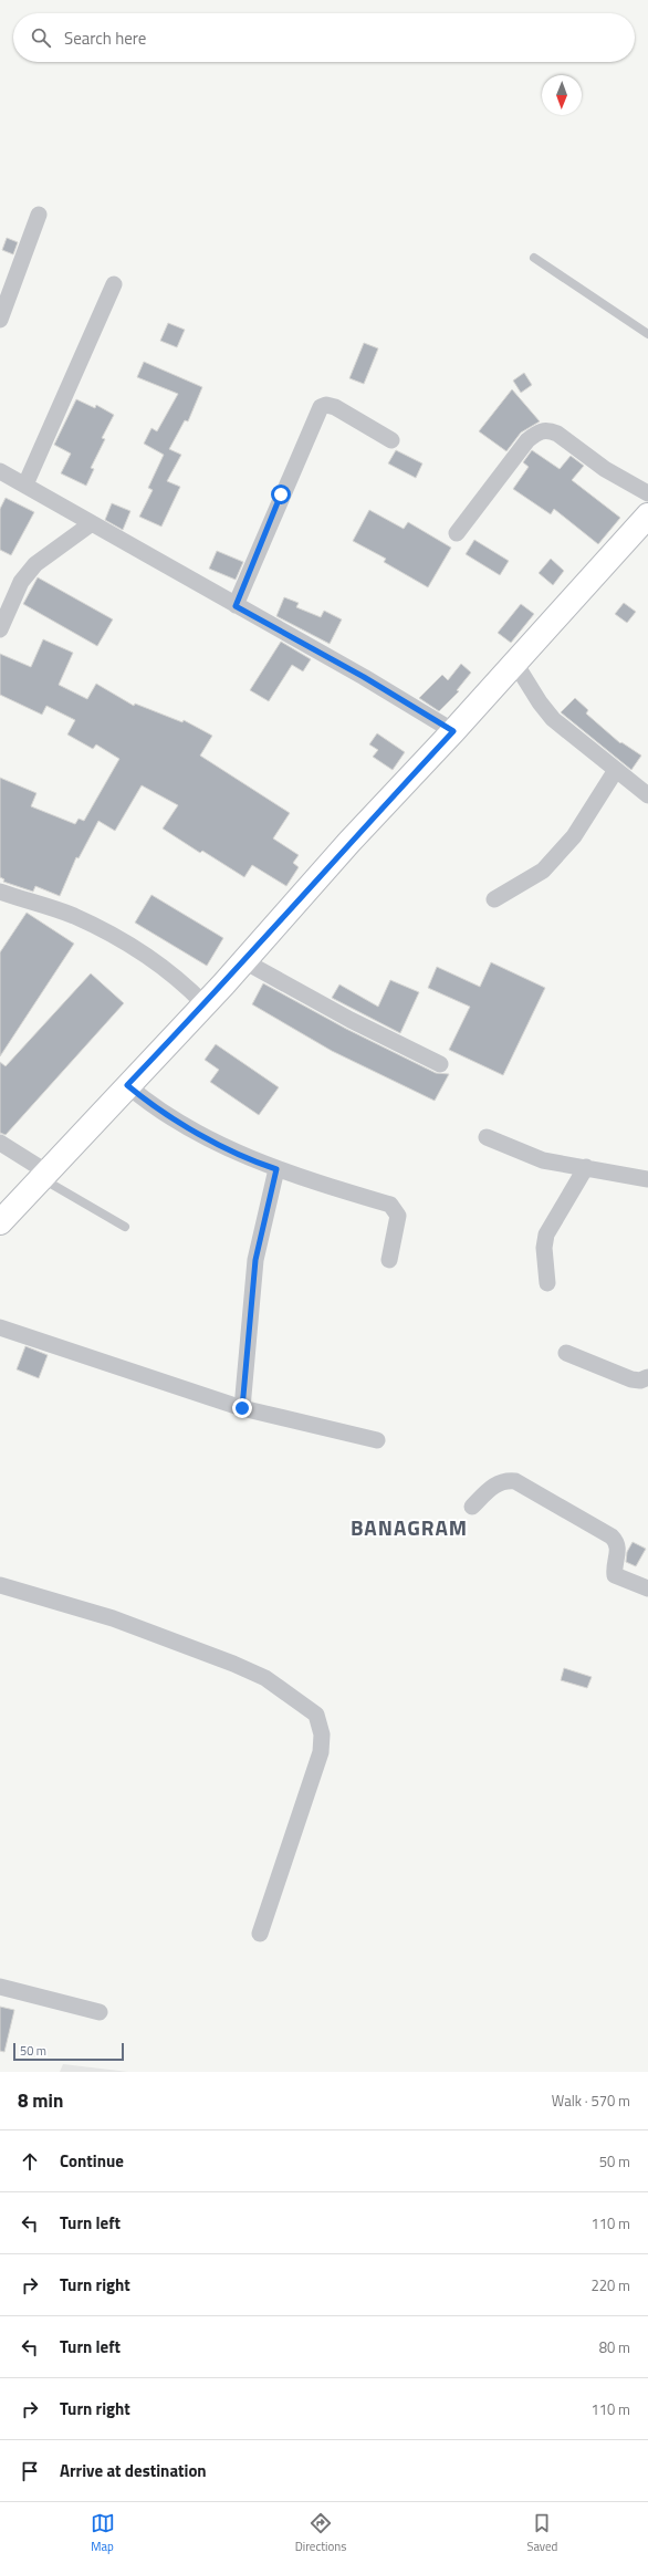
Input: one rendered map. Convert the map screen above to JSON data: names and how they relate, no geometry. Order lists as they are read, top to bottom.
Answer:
{
  "districts": ["BANAGRAM"],
  "scale_bar": "50 m",
  "north": "bottom",
  "page": {
    "search": "Search here",
    "scale": "50 m",
    "heading": ["8 min", "Walk · 570 m"],
    "list": [
      ["Continue", "50 m"],
      ["Turn left", "110 m"],
      ["Turn right", "220 m"],
      ["Turn left", "80 m"],
      ["Turn right", "110 m"],
      "Arrive at destination"
    ],
    "nav": ["Map", "Directions", "Saved"]
  }
}
